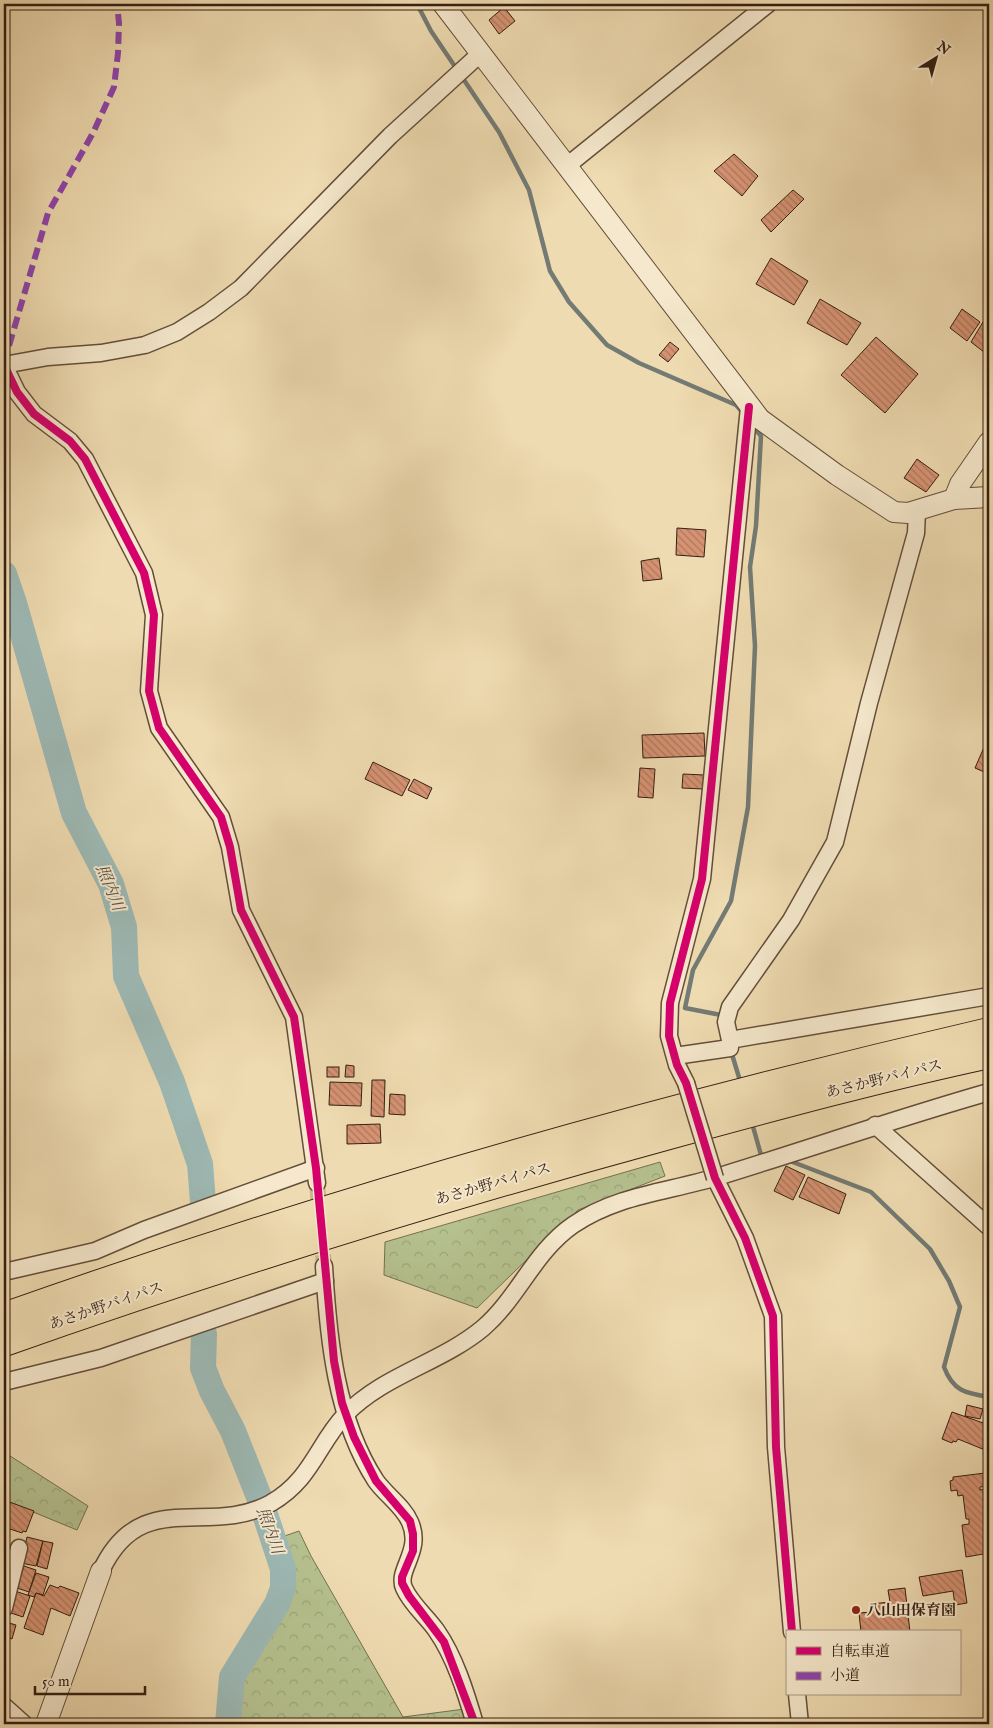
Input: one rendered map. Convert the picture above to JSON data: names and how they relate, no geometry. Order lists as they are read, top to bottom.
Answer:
{
  "streets": {
    "highway": ["あさか野バイパス"]
  },
  "water": ["照内川"],
  "places": ["八山田保育園"],
  "legend": ["自転車道", "小道"],
  "scale_bar": "50 m",
  "north": "top right"
}
